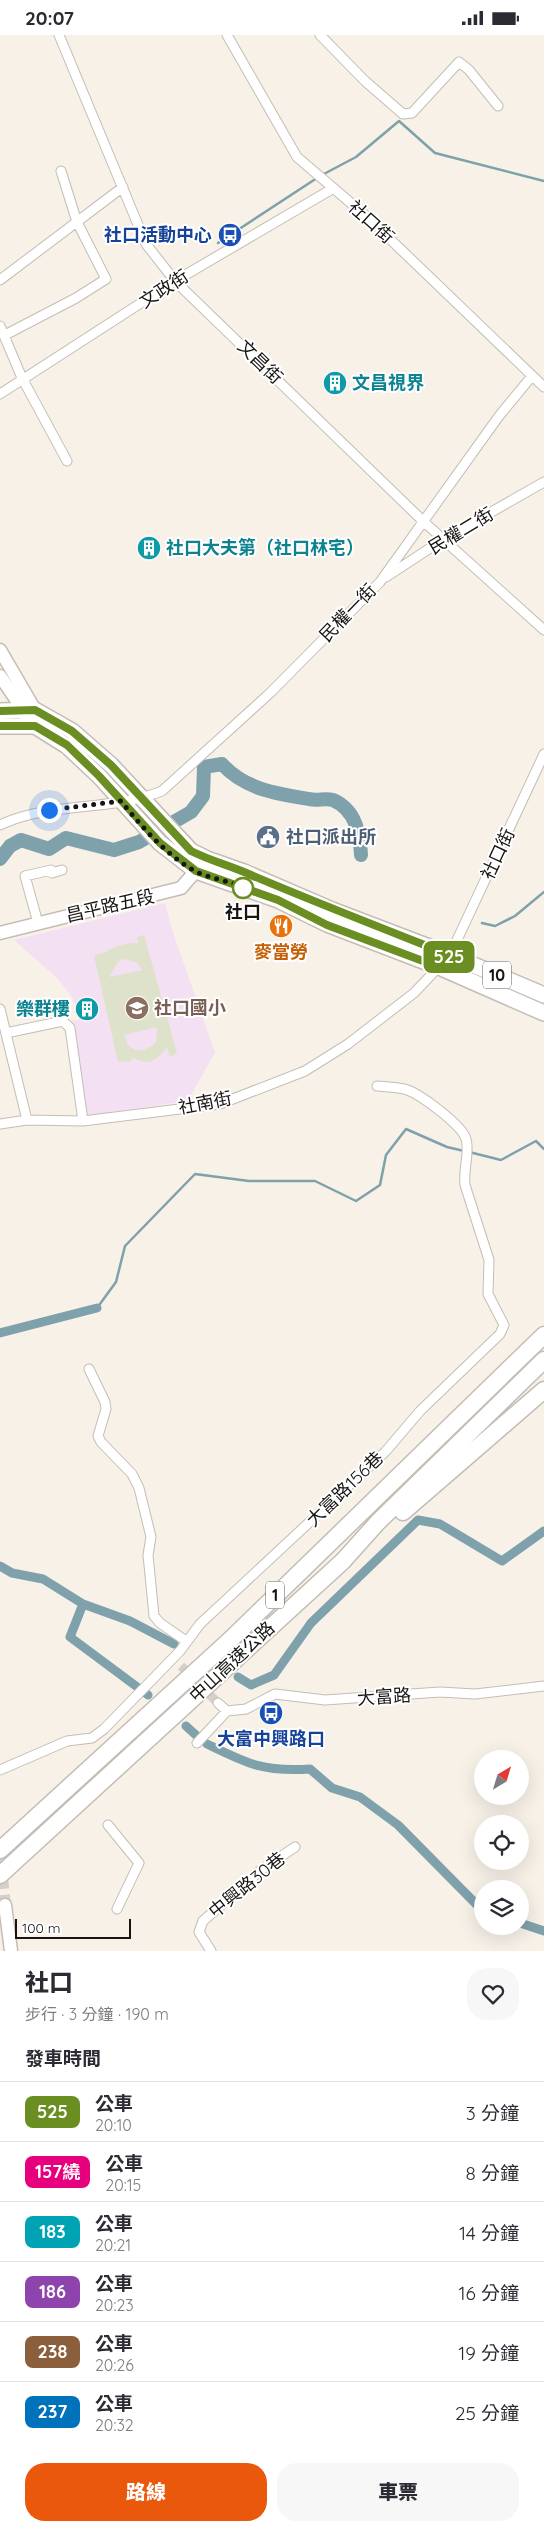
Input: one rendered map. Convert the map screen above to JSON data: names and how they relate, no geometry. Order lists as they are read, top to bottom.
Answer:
{
  "streets": {
    "highway": ["1", "中山高速公路"],
    "main road": ["10"],
    "street": [
      "社口街",
      "文政街",
      "文昌街",
      "民權二街",
      "民權一街",
      "昌平路五段",
      "社南街",
      "大富路156巷",
      "大富路",
      "中興路30巷"
    ]
  },
  "crossings": [
    ["社口街", "文政街"],
    ["社口街", "民權一街"],
    ["社口街", "10"],
    ["社口街", "社南街"],
    ["文政街", "文昌街"],
    ["文昌街", "民權二街"],
    ["文昌街", "民權一街"],
    ["民權二街", "民權一街"],
    ["民權一街", "10"],
    ["昌平路五段", "10"],
    ["10", "社南街"]
  ],
  "places": {
    "bus stop": ["社口活動中心", "大富中興路口"],
    "building": ["文昌視界", "社口大夫第（社口林宅）", "樂群樓"],
    "public building": ["社口派出所"],
    "other": ["社口"],
    "restaurant": ["麥當勞"],
    "school or university": ["社口國小"]
  },
  "lines": ["bus line 525"],
  "scale_bar": "100 m",
  "north": "top right",
  "page": {
    "status": "20:07",
    "on_map": "525",
    "scale": "100 m",
    "heading": [
      ["社口", "步行 · 3 分鐘 · 190 m"],
      "發車時間"
    ],
    "list": [
      {
        "mark": "525",
        "name": "公車",
        "note": "20:10",
        "value": "3 分鐘"
      },
      {
        "mark": "157繞",
        "name": "公車",
        "note": "20:15",
        "value": "8 分鐘"
      },
      {
        "mark": "183",
        "name": "公車",
        "note": "20:21",
        "value": "14 分鐘"
      },
      {
        "mark": "186",
        "name": "公車",
        "note": "20:23",
        "value": "16 分鐘"
      },
      {
        "mark": "238",
        "name": "公車",
        "note": "20:26",
        "value": "19 分鐘"
      },
      {
        "mark": "237",
        "name": "公車",
        "note": "20:32",
        "value": "25 分鐘"
      }
    ],
    "buttons": ["路線", "車票"]
  }
}
